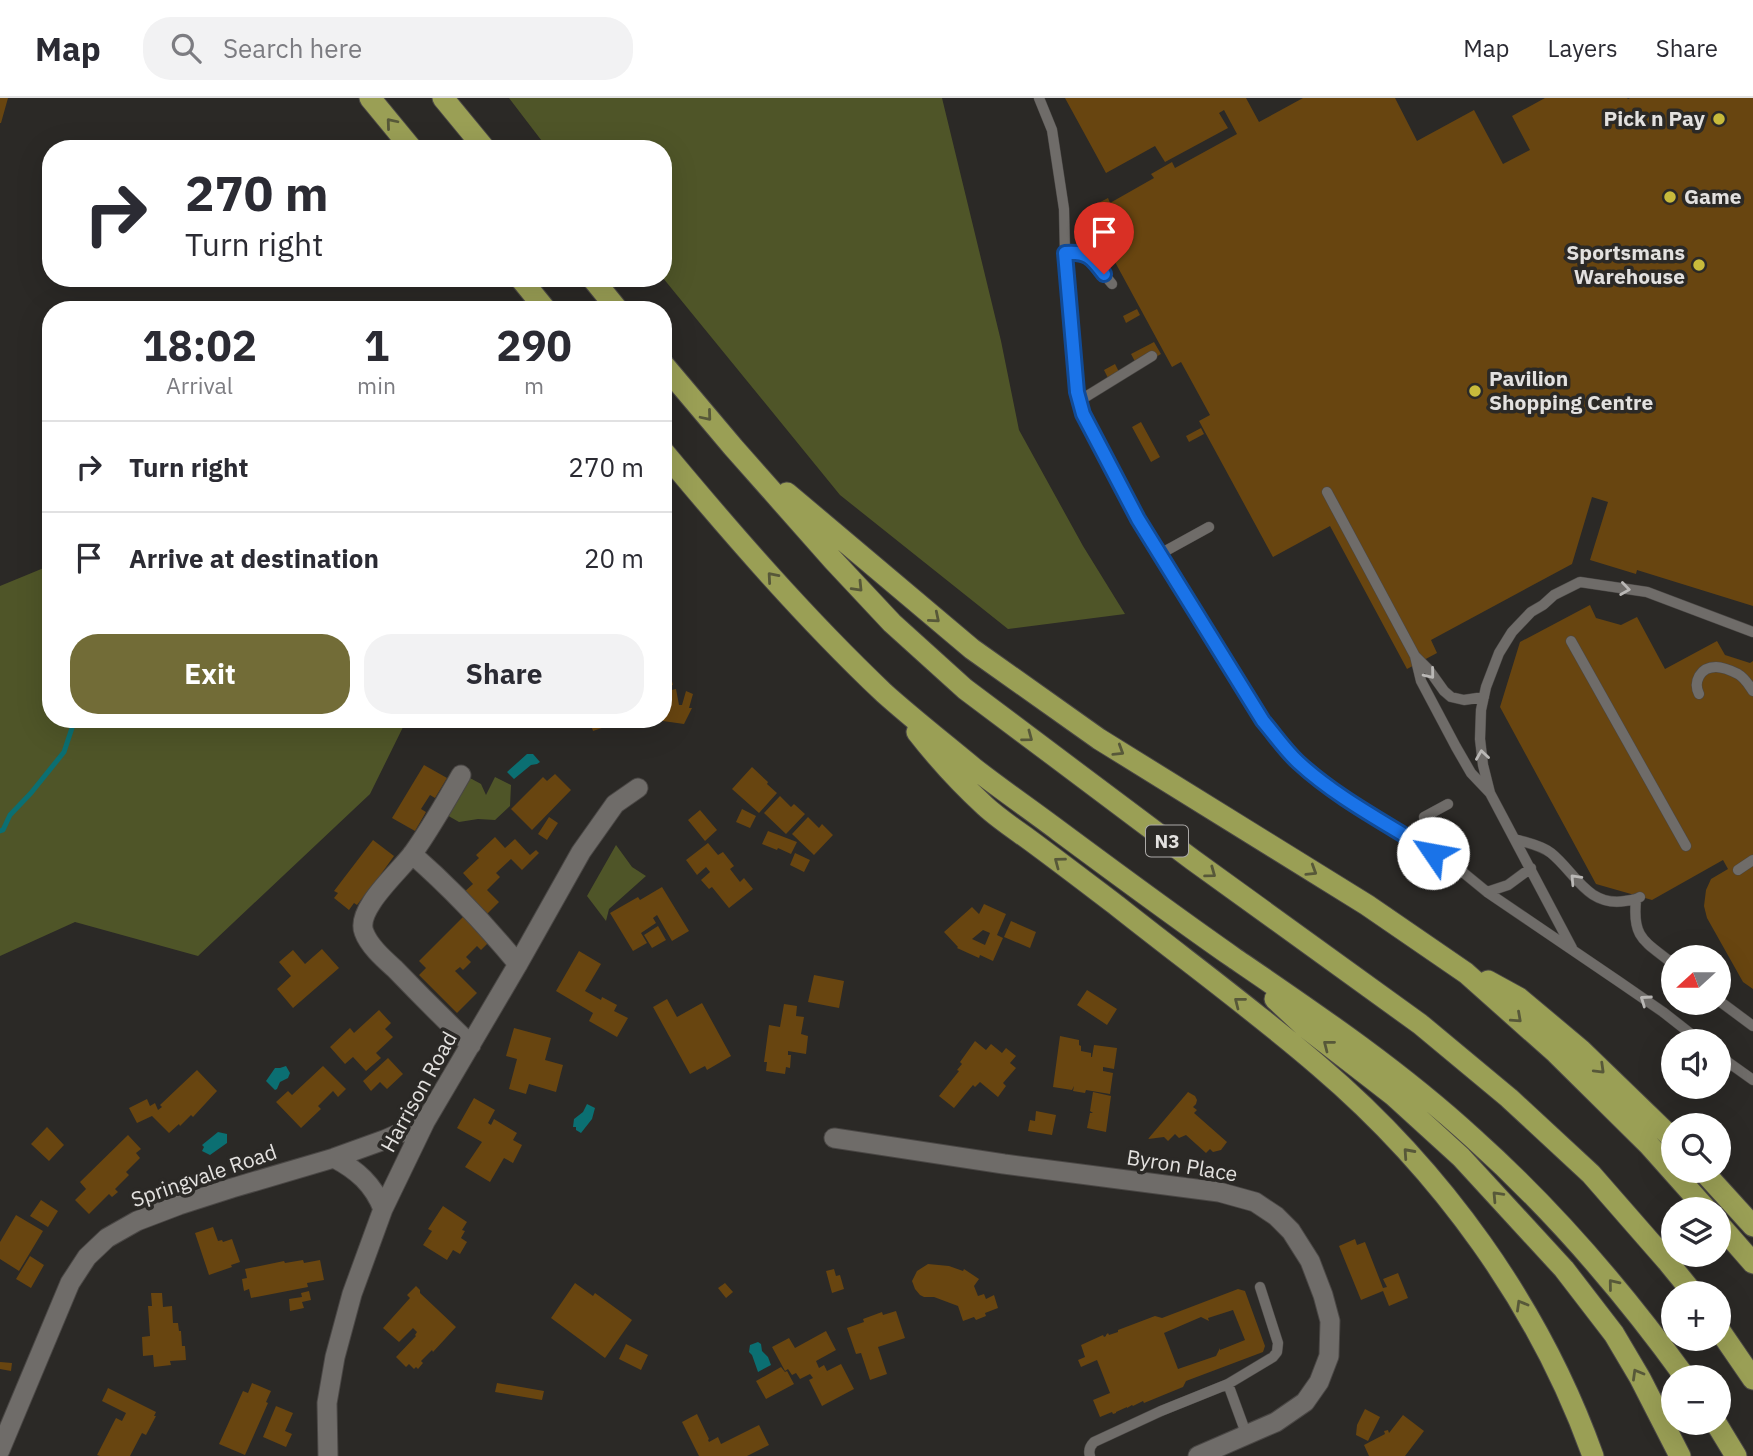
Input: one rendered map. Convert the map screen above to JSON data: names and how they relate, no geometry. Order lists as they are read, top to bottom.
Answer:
{
  "streets": {
    "highway": ["N3"],
    "street": ["Harrison Road", "Byron Place", "Springvale Road"]
  },
  "crossings": [
    ["Harrison Road", "Springvale Road"]
  ],
  "places": [
    "Pick n Pay",
    "Game",
    "Sportsmans Warehouse",
    "Pavilion Shopping Centre"
  ],
  "north": "left",
  "page": {
    "header": "Map",
    "search": "Search here",
    "nav": ["Map", "Layers", "Share"],
    "turn": ["270 m", "Turn right"],
    "eta": [
      "18:02",
      "Arrival",
      "1",
      "min",
      "290",
      "m"
    ],
    "list": [
      {
        "name": "Turn right",
        "value": "270 m"
      },
      {
        "name": "Arrive at destination",
        "value": "20 m"
      }
    ],
    "buttons": ["Exit", "Share"],
    "map_buttons": ["+", "−"]
  }
}
